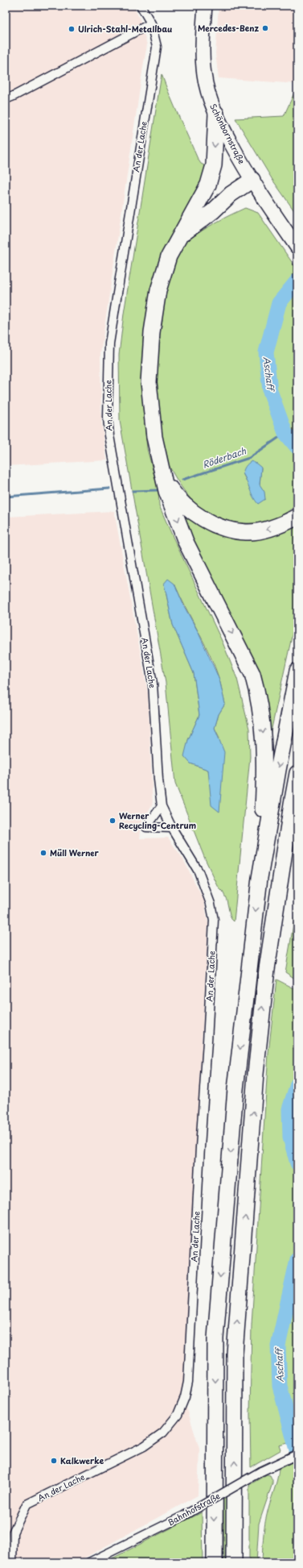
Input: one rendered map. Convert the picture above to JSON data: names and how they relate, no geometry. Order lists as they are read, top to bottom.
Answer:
{
  "streets": {
    "main road": ["Schönbornstraße"],
    "street": ["An der Lache", "Bahnhofstraße"]
  },
  "water": ["Aschaff", "Röderbach"],
  "places": [
    "Mercedes-Benz",
    "Ulrich-Stahl-Metallbau",
    "Werner Recycling-Centrum",
    "Müll Werner",
    "Kalkwerke"
  ]
}
